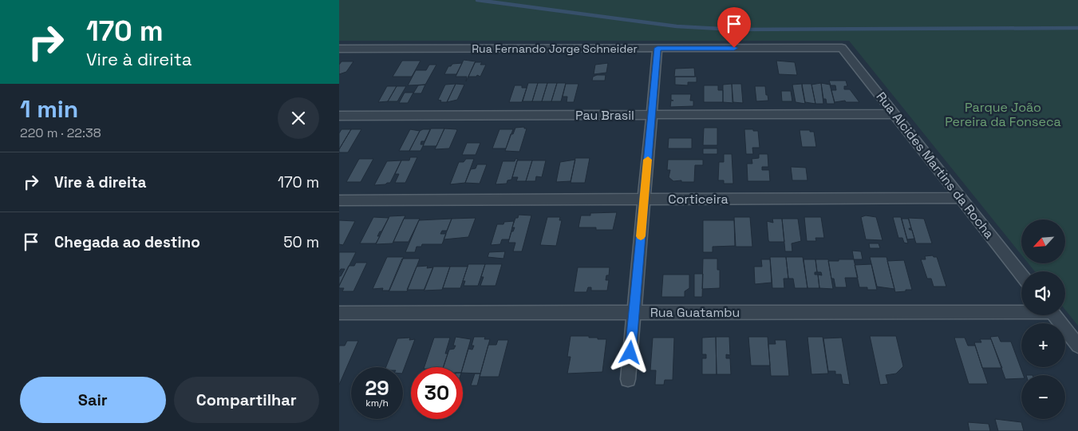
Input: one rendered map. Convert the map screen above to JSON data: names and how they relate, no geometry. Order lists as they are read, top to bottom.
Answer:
{
  "streets": {
    "street": [
      "Rua Fernando Jorge Schneider",
      "Pau Brasil",
      "Rua Alcides Martins da Rocha",
      "Corticeira",
      "Rua Guatambu"
    ]
  },
  "crossings": [
    ["Rua Fernando Jorge Schneider", "Rua Alcides Martins da Rocha"],
    ["Pau Brasil", "Rua Alcides Martins da Rocha"],
    ["Rua Alcides Martins da Rocha", "Corticeira"]
  ],
  "parks": ["Parque João Pereira da Fonseca"],
  "north": "bottom left",
  "page": {
    "turn": ["170 m", "Vire à direita"],
    "heading": ["1 min", "220 m · 22:38"],
    "list": [
      {
        "name": "Vire à direita",
        "value": "170 m"
      },
      {
        "name": "Chegada ao destino",
        "value": "50 m"
      }
    ],
    "map_buttons": ["+", "−"],
    "speed": "29 km/h",
    "limit": "30",
    "buttons": ["Sair", "Compartilhar"]
  }
}
